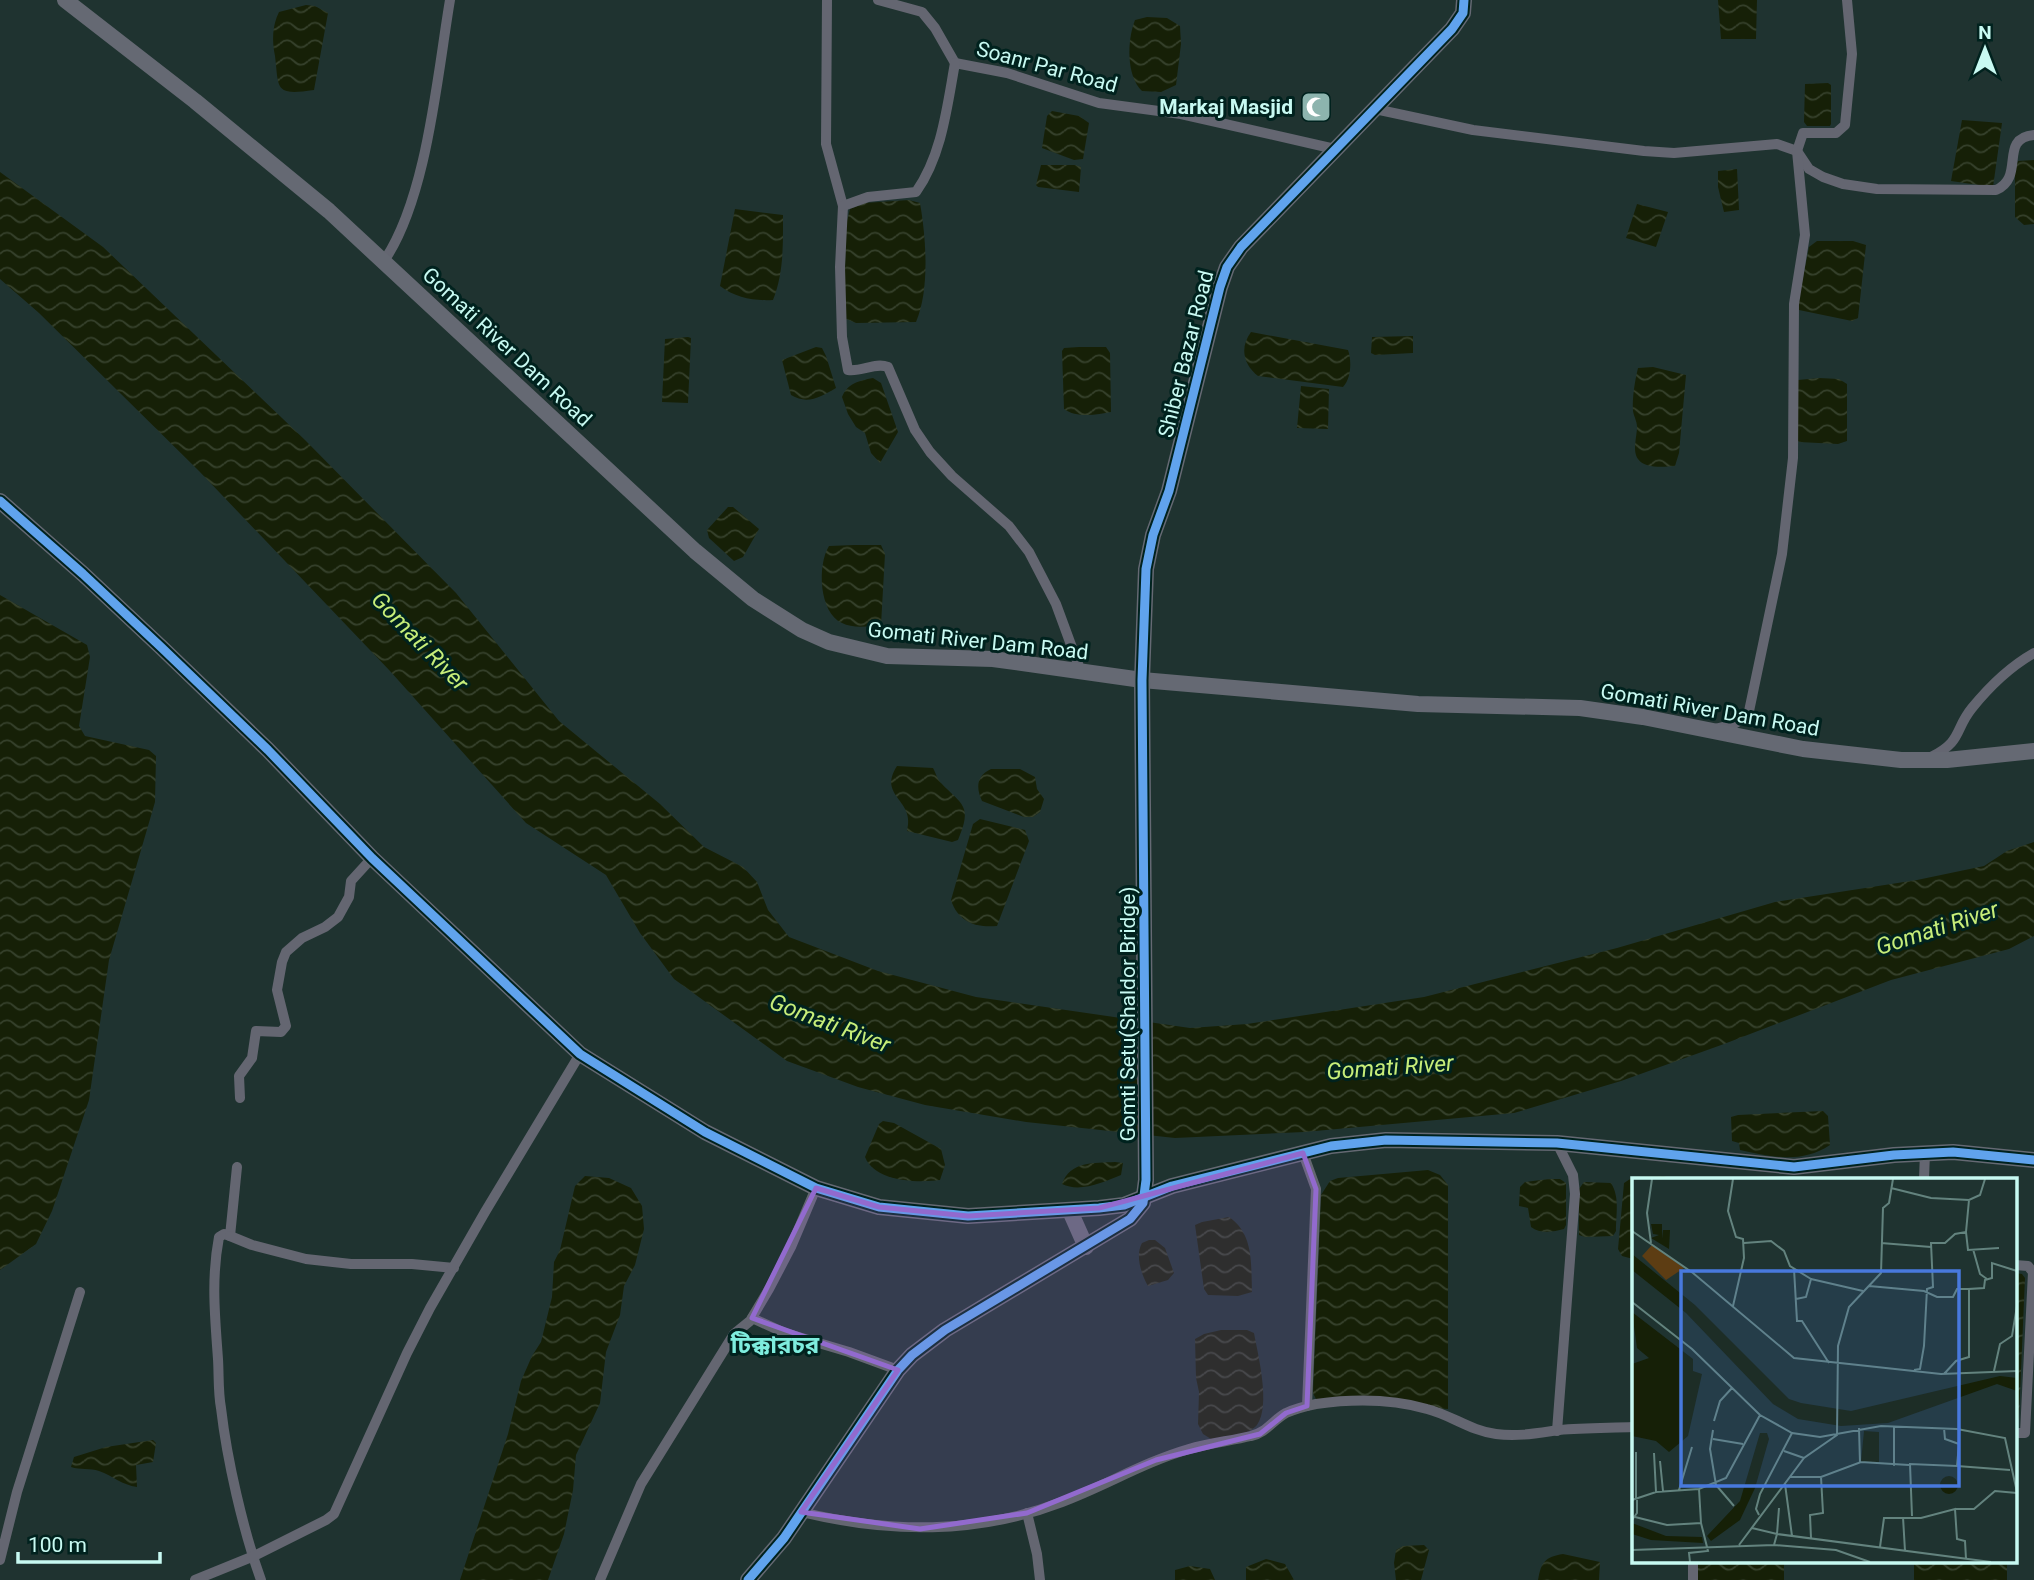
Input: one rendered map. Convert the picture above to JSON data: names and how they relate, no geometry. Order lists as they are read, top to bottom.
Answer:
{
  "streets": {
    "street": [
      "Soanr Par Road",
      "Gomati River Dam Road",
      "Shiber Bazar Road",
      "Gomti Setu(Shaldor Bridge)"
    ]
  },
  "crossings": [
    ["Soanr Par Road", "Shiber Bazar Road"],
    ["Gomati River Dam Road", "Shiber Bazar Road"],
    ["Shiber Bazar Road", "Gomti Setu(Shaldor Bridge)"]
  ],
  "districts": ["টিক্কারচর"],
  "water": ["Gomati River"],
  "places": {
    "mosque": ["Markaj Masjid"]
  },
  "scale_bar": "100 m",
  "north": "top"
}
